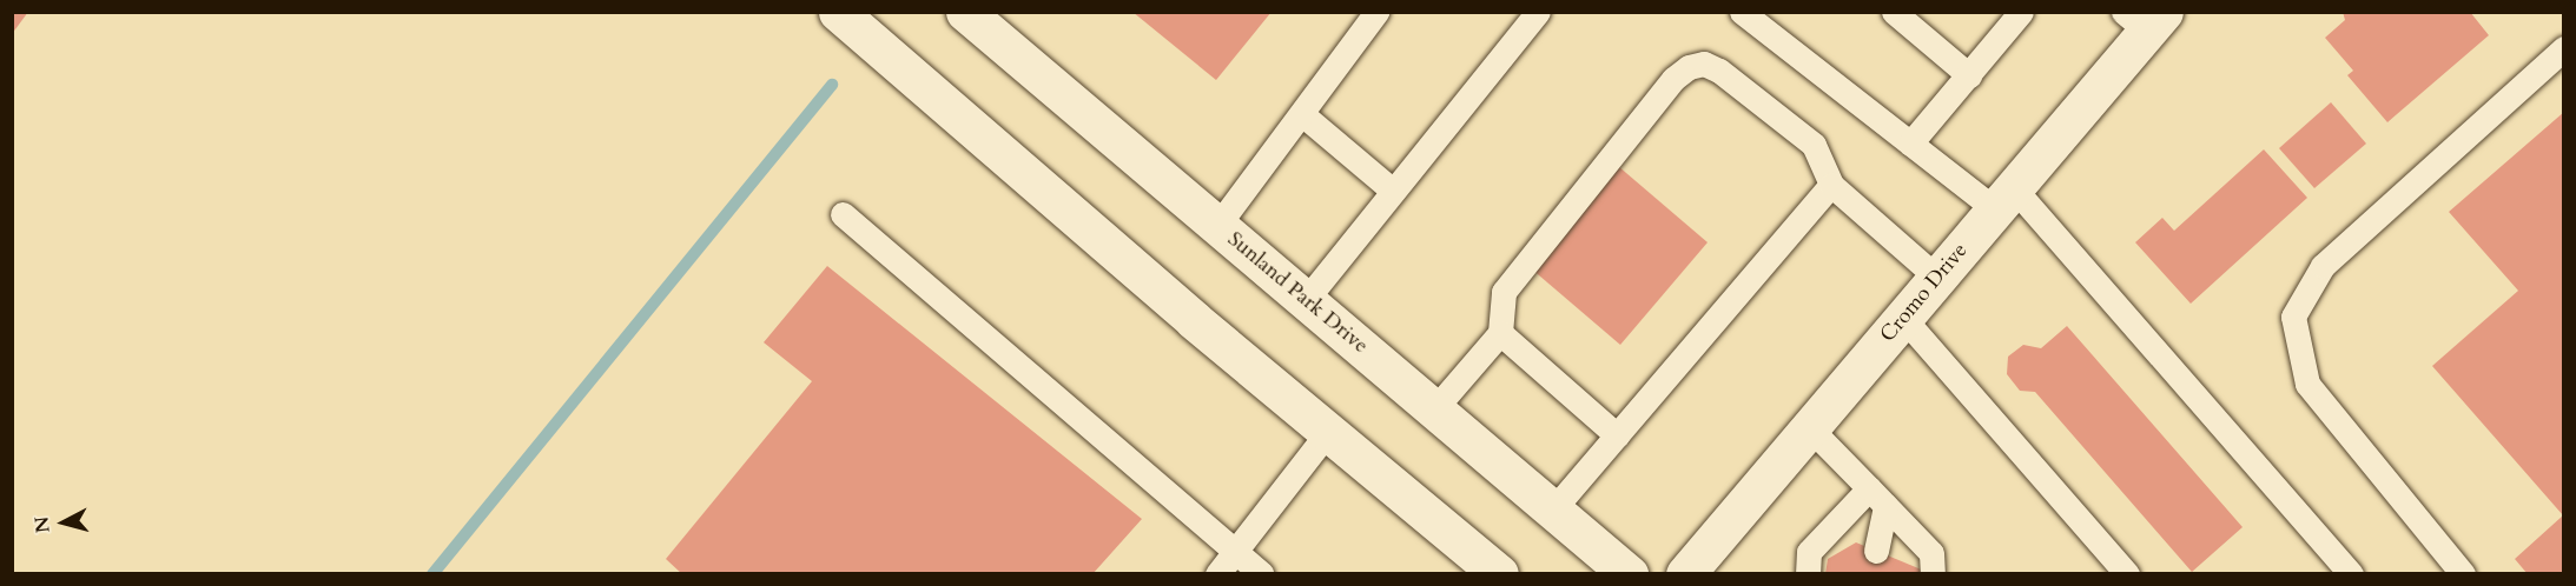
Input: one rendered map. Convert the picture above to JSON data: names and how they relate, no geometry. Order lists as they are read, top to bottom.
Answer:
{
  "streets": {
    "main road": ["Sunland Park Drive", "Cromo Drive"]
  },
  "north": "left"
}
